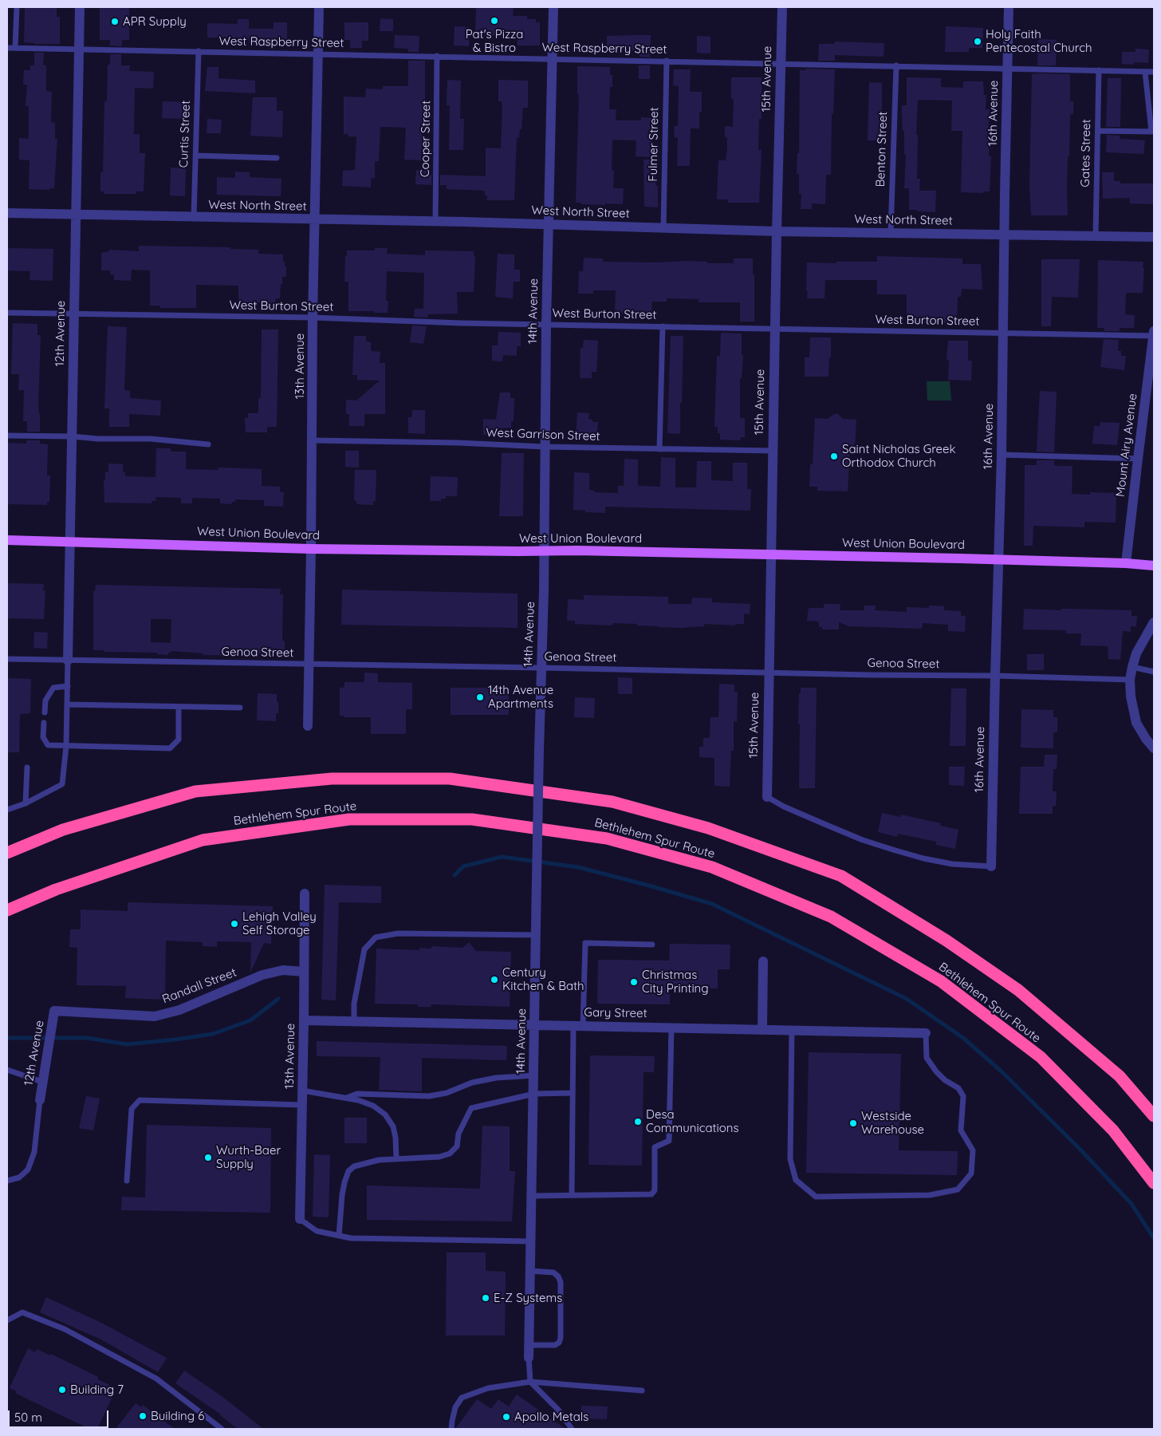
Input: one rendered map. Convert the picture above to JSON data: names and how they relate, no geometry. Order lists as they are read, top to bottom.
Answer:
{
  "streets": {
    "highway": ["Bethlehem Spur Route"],
    "main road": ["West Union Boulevard"],
    "street": [
      "15th Avenue",
      "16th Avenue",
      "West North Street",
      "14th Avenue",
      "12th Avenue",
      "13th Avenue",
      "Mount Airy Avenue",
      "Randall Street",
      "Gary Street"
    ],
    "lane": [
      "West Raspberry Street",
      "Curtis Street",
      "Cooper Street",
      "Fulmer Street",
      "Benton Street",
      "Gates Street",
      "West Burton Street",
      "West Garrison Street",
      "Genoa Street"
    ]
  },
  "crossings": [
    ["West Raspberry Street", "15th Avenue"],
    ["West Raspberry Street", "16th Avenue"],
    ["West Raspberry Street", "Curtis Street"],
    ["West Raspberry Street", "Cooper Street"],
    ["West Raspberry Street", "Fulmer Street"],
    ["West Raspberry Street", "Benton Street"],
    ["West Raspberry Street", "Gates Street"],
    ["West Raspberry Street", "14th Avenue"],
    ["West Raspberry Street", "12th Avenue"],
    ["West Raspberry Street", "13th Avenue"],
    ["15th Avenue", "West North Street"],
    ["15th Avenue", "West Burton Street"],
    ["15th Avenue", "West Garrison Street"],
    ["15th Avenue", "West Union Boulevard"],
    ["15th Avenue", "Genoa Street"],
    ["16th Avenue", "West North Street"],
    ["16th Avenue", "West Burton Street"],
    ["16th Avenue", "West Union Boulevard"],
    ["16th Avenue", "Genoa Street"],
    ["Curtis Street", "West North Street"],
    ["Cooper Street", "West North Street"],
    ["Fulmer Street", "West North Street"],
    ["Benton Street", "West North Street"],
    ["Gates Street", "West North Street"],
    ["West North Street", "14th Avenue"],
    ["West North Street", "12th Avenue"],
    ["West North Street", "13th Avenue"],
    ["West Burton Street", "14th Avenue"],
    ["West Burton Street", "12th Avenue"],
    ["West Burton Street", "13th Avenue"],
    ["West Burton Street", "Mount Airy Avenue"],
    ["14th Avenue", "West Garrison Street"],
    ["14th Avenue", "West Union Boulevard"],
    ["14th Avenue", "Genoa Street"],
    ["14th Avenue", "Gary Street"],
    ["12th Avenue", "West Union Boulevard"],
    ["12th Avenue", "Genoa Street"],
    ["12th Avenue", "Randall Street"],
    ["13th Avenue", "West Garrison Street"],
    ["13th Avenue", "West Union Boulevard"],
    ["13th Avenue", "Genoa Street"],
    ["13th Avenue", "Randall Street"],
    ["13th Avenue", "Gary Street"],
    ["Mount Airy Avenue", "West Union Boulevard"]
  ],
  "places": [
    "Pat's Pizza & Bistro",
    "APR Supply",
    "Holy Faith Pentecostal Church",
    "Saint Nicholas Greek Orthodox Church",
    "14th Avenue Apartments",
    "Lehigh Valley Self Storage",
    "Century Kitchen & Bath",
    "Christmas City Printing",
    "Desa Communications",
    "Westside Warehouse",
    "Wurth-Baer Supply",
    "E-Z Systems",
    "Building 7",
    "Building 6",
    "Apollo Metals"
  ],
  "scale_bar": "50 m"
}
